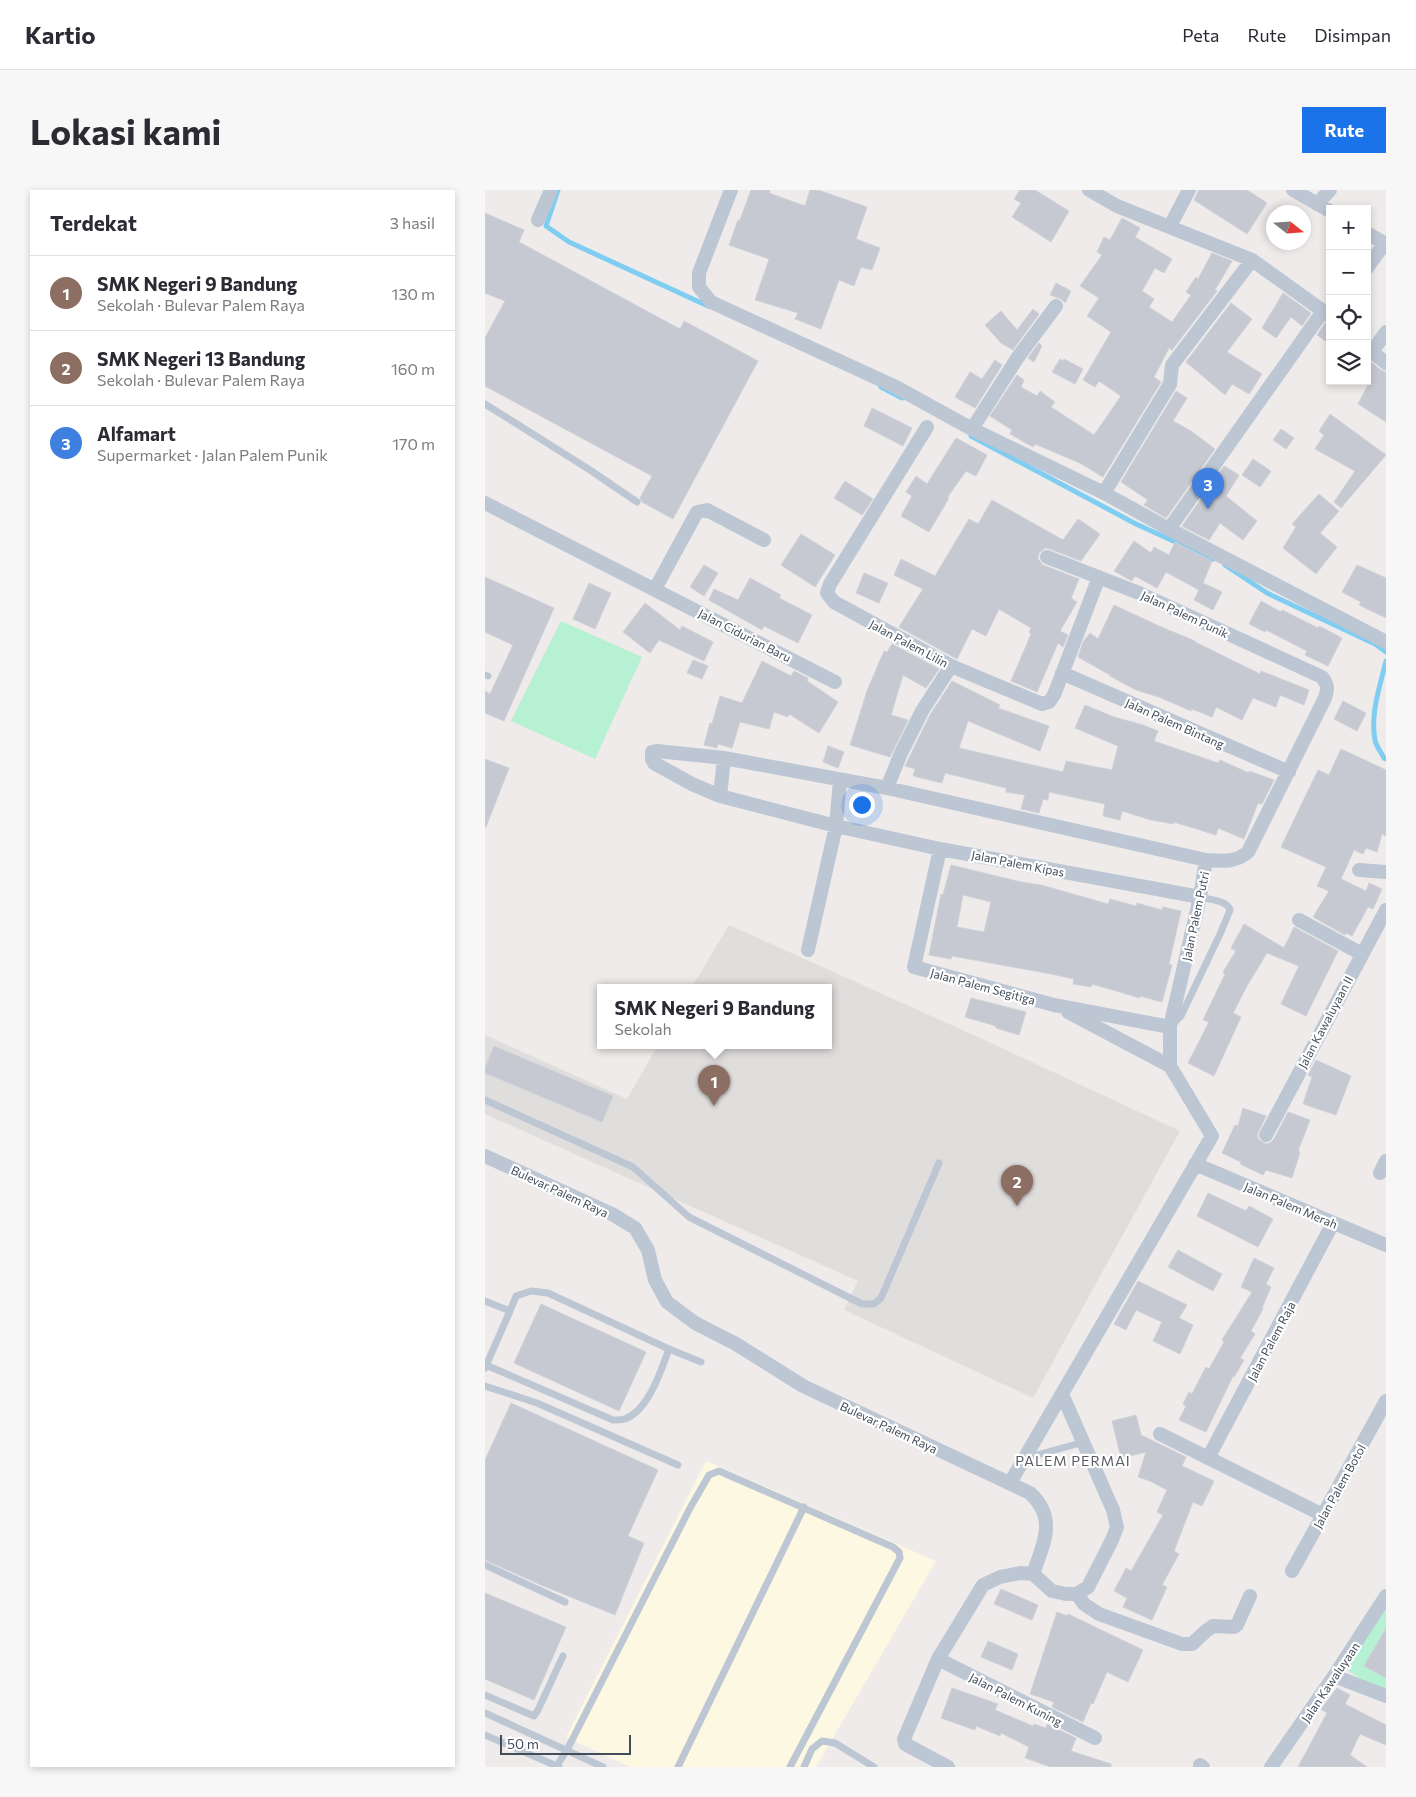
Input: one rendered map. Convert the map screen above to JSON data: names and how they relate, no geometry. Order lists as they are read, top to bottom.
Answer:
{
  "streets": {
    "street": [
      "Jalan Palem Punik",
      "Jalan Cidurian Baru",
      "Jalan Palem Lilin",
      "Jalan Palem Bintang",
      "Jalan Palem Kipas",
      "Jalan Palem Putri",
      "Jalan Palem Segitiga",
      "Jalan Kawaluyaan II",
      "Bulevar Palem Raya",
      "Jalan Palem Merah",
      "Jalan Palem Raja",
      "Jalan Palem Botol",
      "Jalan Kawaluyaan",
      "Jalan Palem Kuning"
    ]
  },
  "crossings": [
    ["Jalan Palem Punik", "Jalan Palem Lilin"],
    ["Jalan Palem Punik", "Jalan Palem Putri"],
    ["Jalan Palem Lilin", "Jalan Palem Bintang"],
    ["Jalan Palem Bintang", "Jalan Palem Putri"],
    ["Jalan Palem Kipas", "Jalan Palem Putri"],
    ["Jalan Palem Kipas", "Jalan Palem Segitiga"],
    ["Jalan Palem Putri", "Jalan Palem Segitiga"],
    ["Jalan Palem Merah", "Jalan Palem Raja"]
  ],
  "districts": ["PALEM PERMAI"],
  "scale_bar": "50 m",
  "north": "right",
  "page": {
    "header": "Kartio",
    "nav": ["Peta", "Rute", "Disimpan"],
    "buttons": "Rute",
    "title": "Lokasi kami",
    "heading": ["Terdekat", "3 hasil"],
    "map_buttons": ["+", "−"],
    "list": [
      {
        "mark": "1",
        "name": "SMK Negeri 9 Bandung",
        "note": "Sekolah · Bulevar Palem Raya",
        "value": "130 m"
      },
      {
        "mark": "2",
        "name": "SMK Negeri 13 Bandung",
        "note": "Sekolah · Bulevar Palem Raya",
        "value": "160 m"
      },
      {
        "mark": "3",
        "name": "Alfamart",
        "note": "Supermarket · Jalan Palem Punik",
        "value": "170 m"
      }
    ],
    "pins": ["3", "1", "2"],
    "popup": ["SMK Negeri 9 Bandung", "Sekolah"],
    "scale": "50 m"
  }
}
